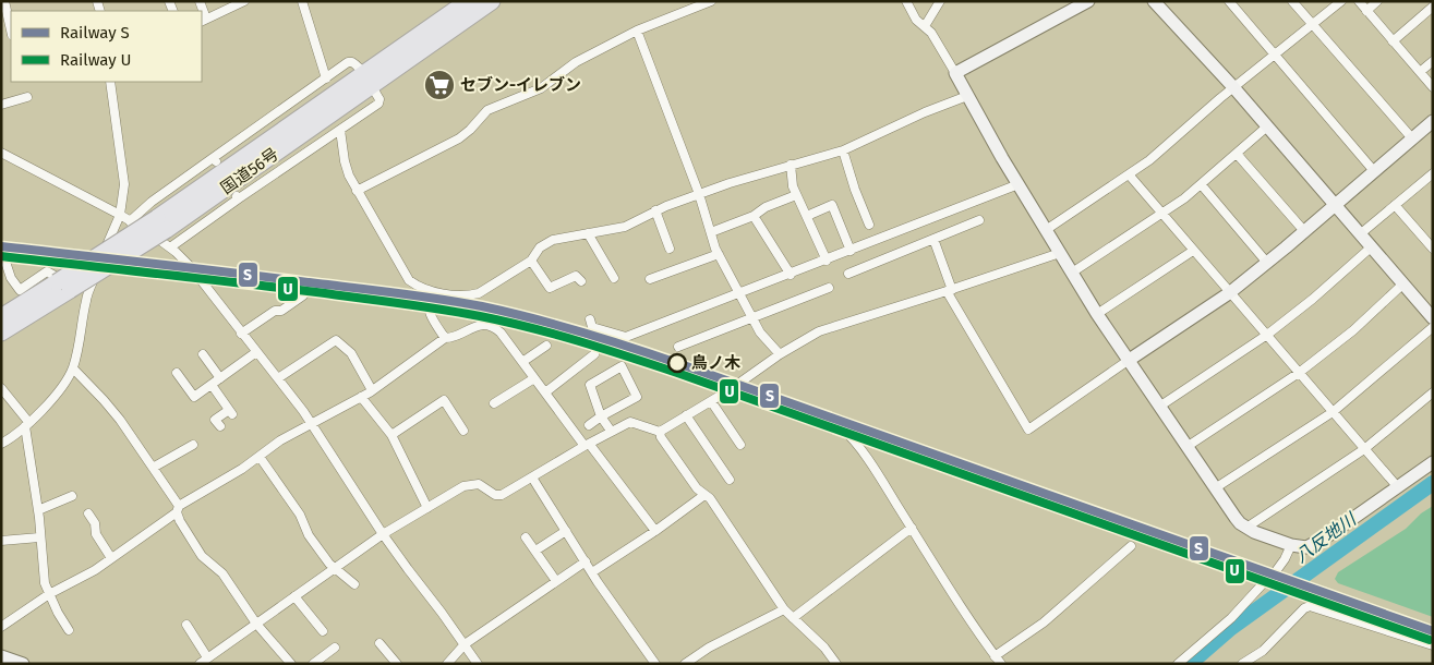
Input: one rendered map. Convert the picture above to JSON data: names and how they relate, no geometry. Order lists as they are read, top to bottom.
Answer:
{
  "streets": {
    "highway": ["国道56号"]
  },
  "water": ["八反地川"],
  "places": {
    "supermarket": ["セブン-イレブン"],
    "other": ["鳥ノ木"]
  },
  "lines": ["rail line S", "rail line U"],
  "legend": ["Railway S", "Railway U"]
}
